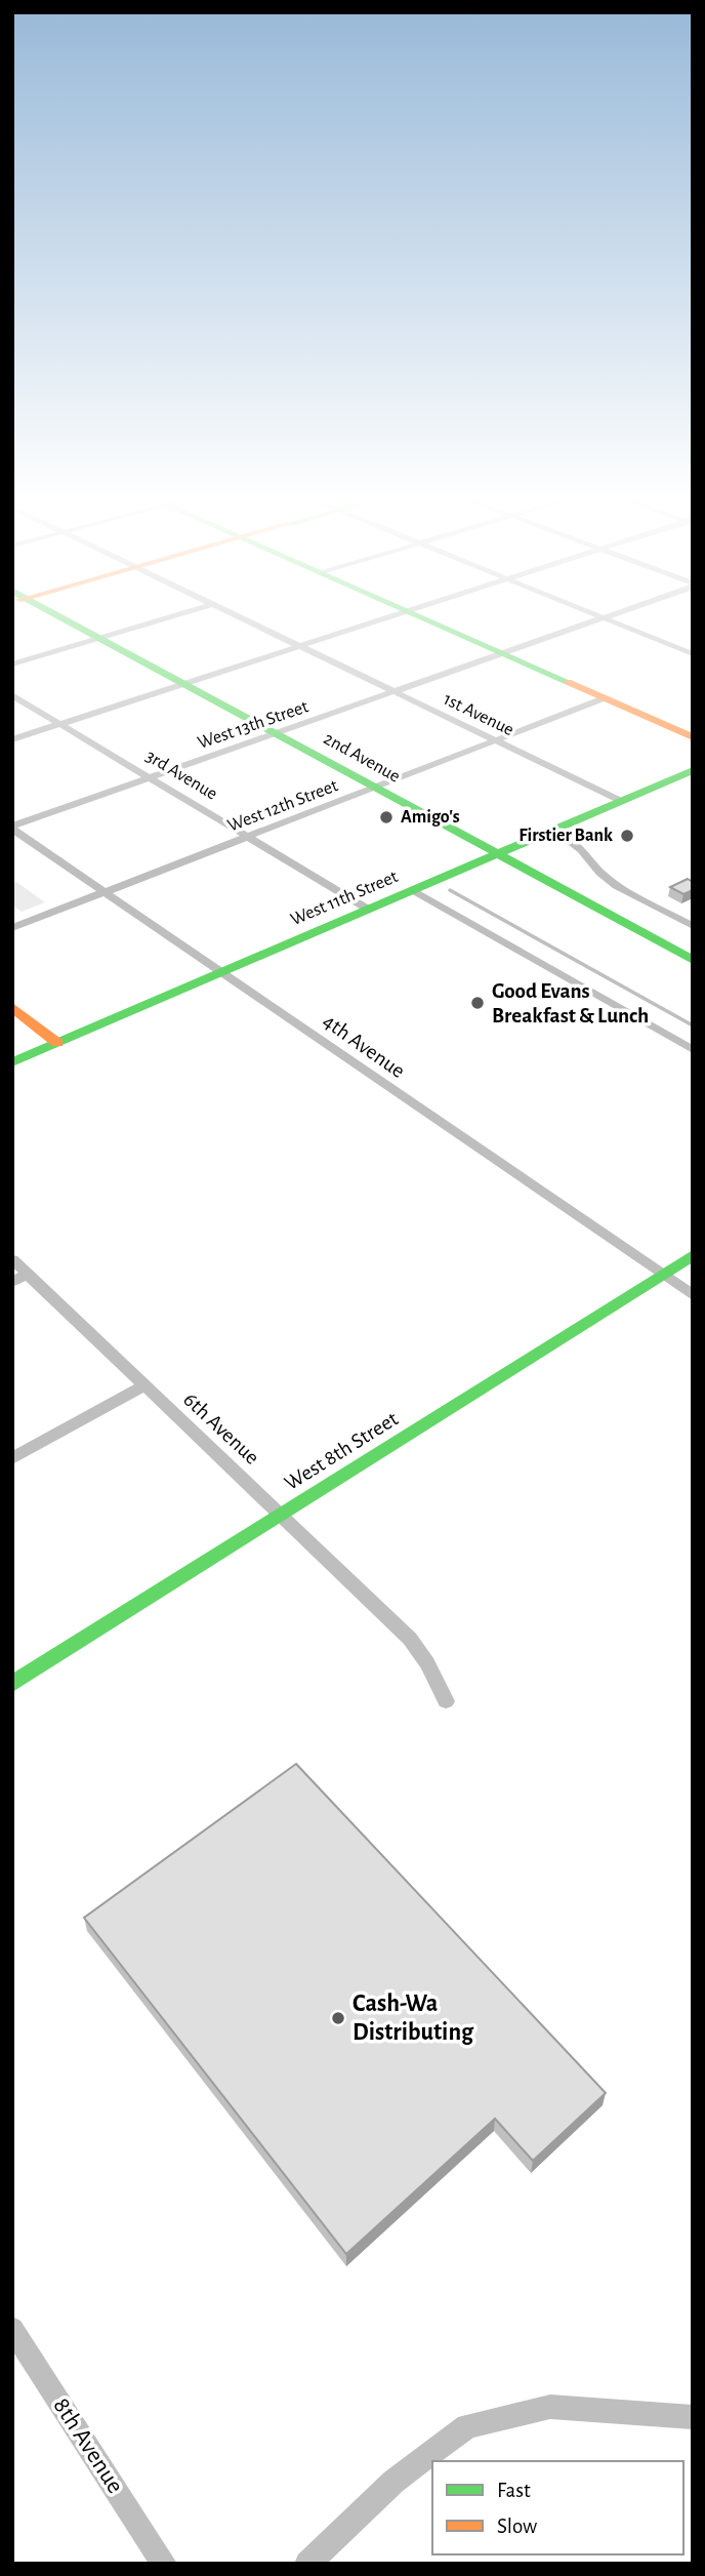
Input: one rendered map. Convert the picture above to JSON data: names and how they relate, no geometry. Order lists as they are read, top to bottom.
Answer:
{
  "streets": {
    "main road": ["2nd Avenue", "West 11th Street", "West 8th Street"],
    "street": [
      "1st Avenue",
      "West 13th Street",
      "3rd Avenue",
      "West 12th Street",
      "4th Avenue",
      "6th Avenue",
      "8th Avenue"
    ]
  },
  "crossings": [
    ["1st Avenue", "West 13th Street"],
    ["1st Avenue", "West 12th Street"],
    ["1st Avenue", "West 11th Street"],
    ["West 13th Street", "2nd Avenue"],
    ["West 13th Street", "3rd Avenue"],
    ["West 13th Street", "4th Avenue"],
    ["2nd Avenue", "West 12th Street"],
    ["2nd Avenue", "West 11th Street"],
    ["3rd Avenue", "West 12th Street"],
    ["3rd Avenue", "West 11th Street"],
    ["West 12th Street", "4th Avenue"],
    ["West 11th Street", "4th Avenue"],
    ["4th Avenue", "West 8th Street"],
    ["6th Avenue", "West 8th Street"]
  ],
  "places": [
    "Amigo's",
    "Firstier Bank",
    "Good Evans Breakfast & Lunch",
    "Cash-Wa Distributing"
  ],
  "legend": ["Fast", "Slow"]
}
